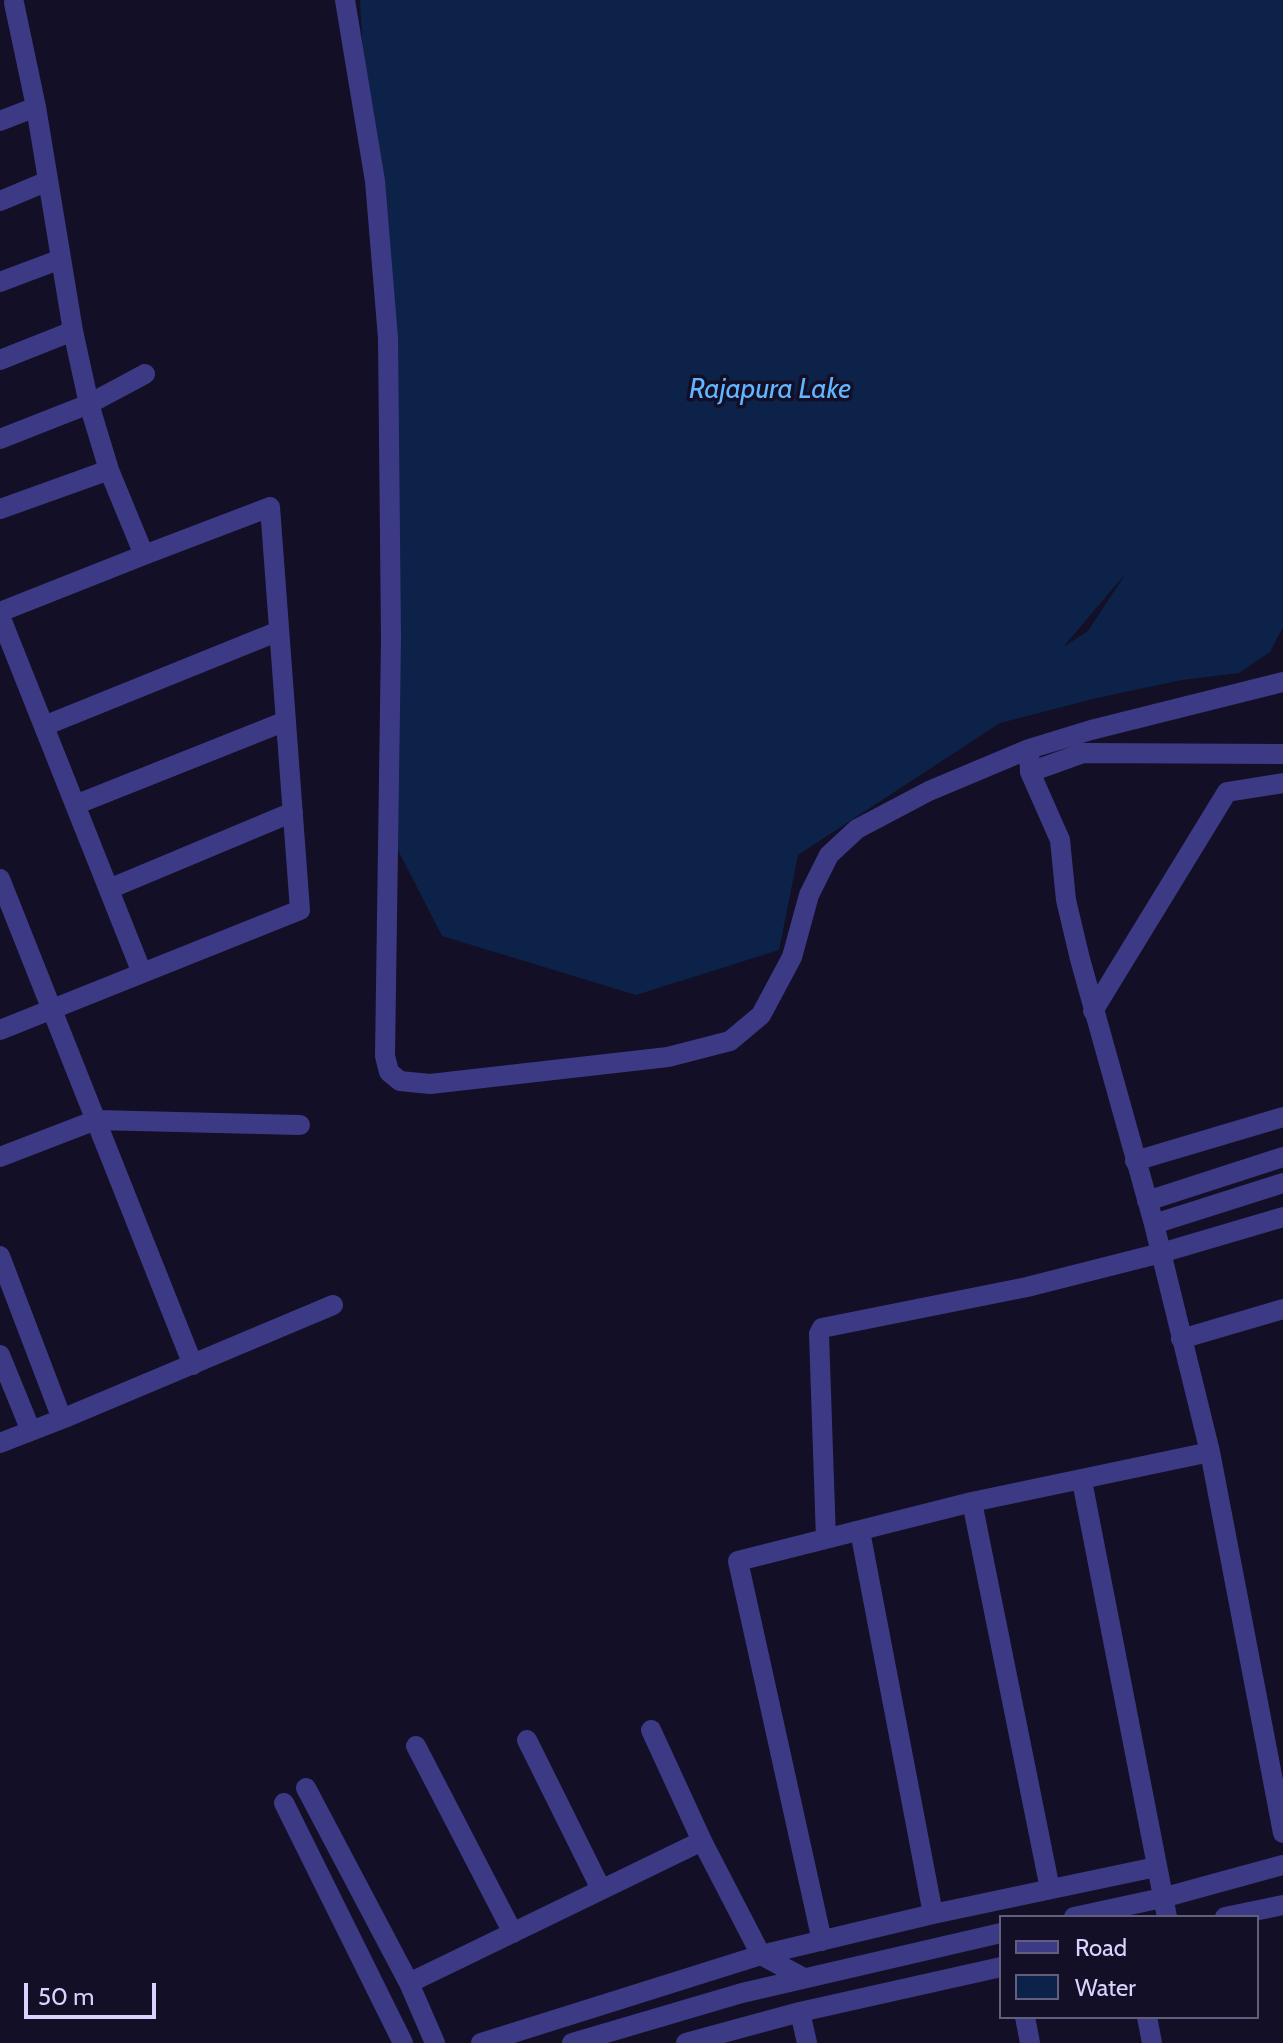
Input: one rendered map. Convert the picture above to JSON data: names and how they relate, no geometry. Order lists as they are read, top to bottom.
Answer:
{
  "water": ["Rajapura Lake"],
  "legend": ["Road", "Water"],
  "scale_bar": "50 m"
}
